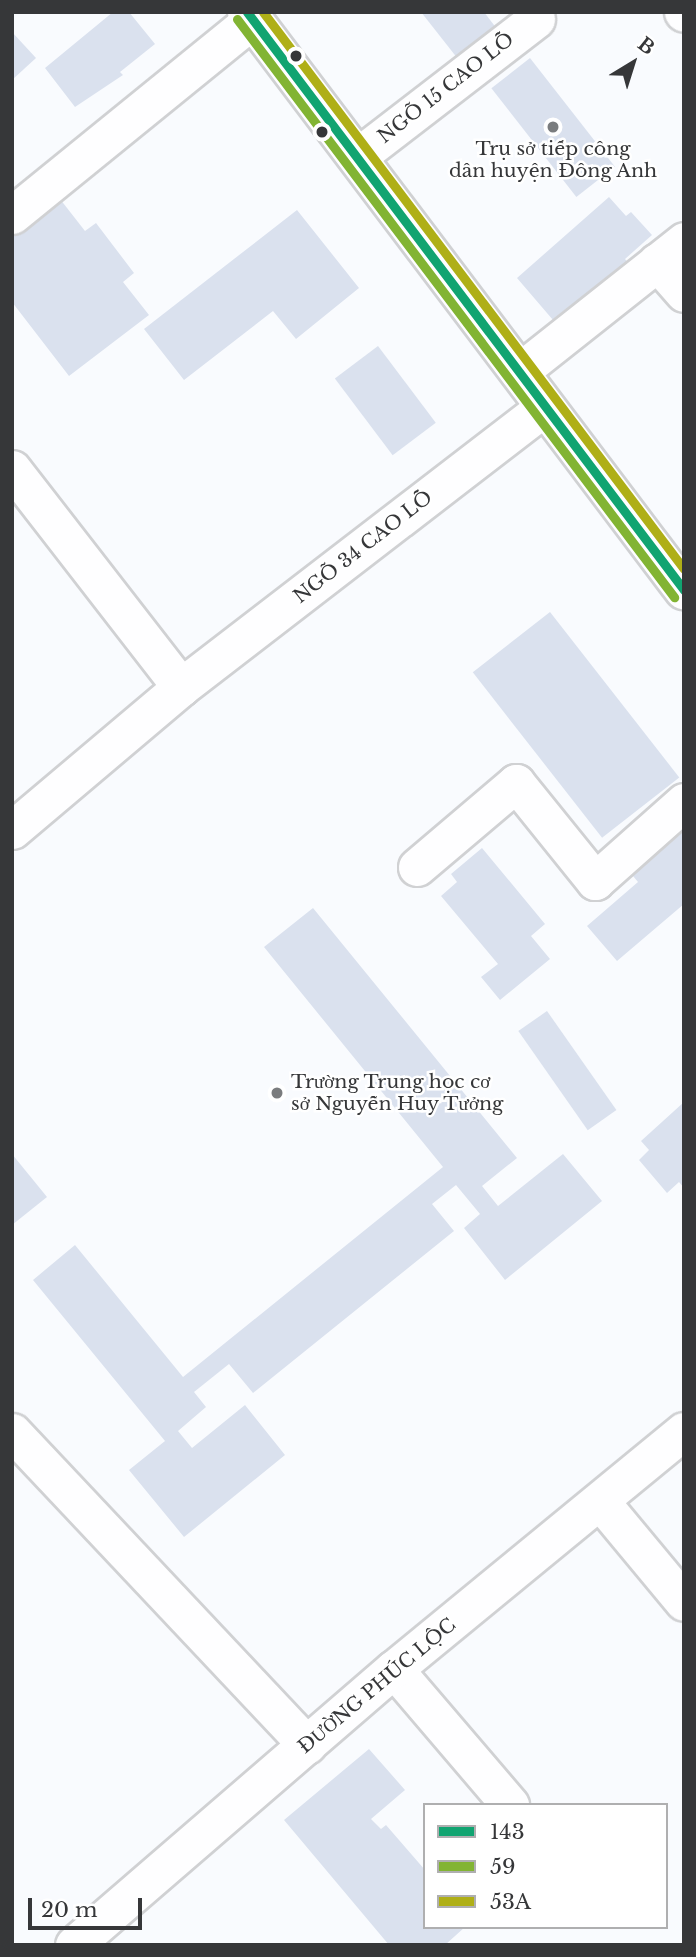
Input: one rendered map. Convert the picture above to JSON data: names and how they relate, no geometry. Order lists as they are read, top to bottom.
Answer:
{
  "streets": {
    "street": ["NGÕ 15 CAO LỖ", "NGÕ 34 CAO LỖ", "ĐƯỜNG PHÚC LỘC"]
  },
  "places": ["Trụ sở tiếp công dân huyện Đông Anh", "Trường Trung học cơ sở Nguyễn Huy Tưởng"],
  "lines": ["transit line 143", "transit line 53A", "transit line 59"],
  "legend": ["143", "59", "53A"],
  "scale_bar": "20 m",
  "north": "top right"
}
